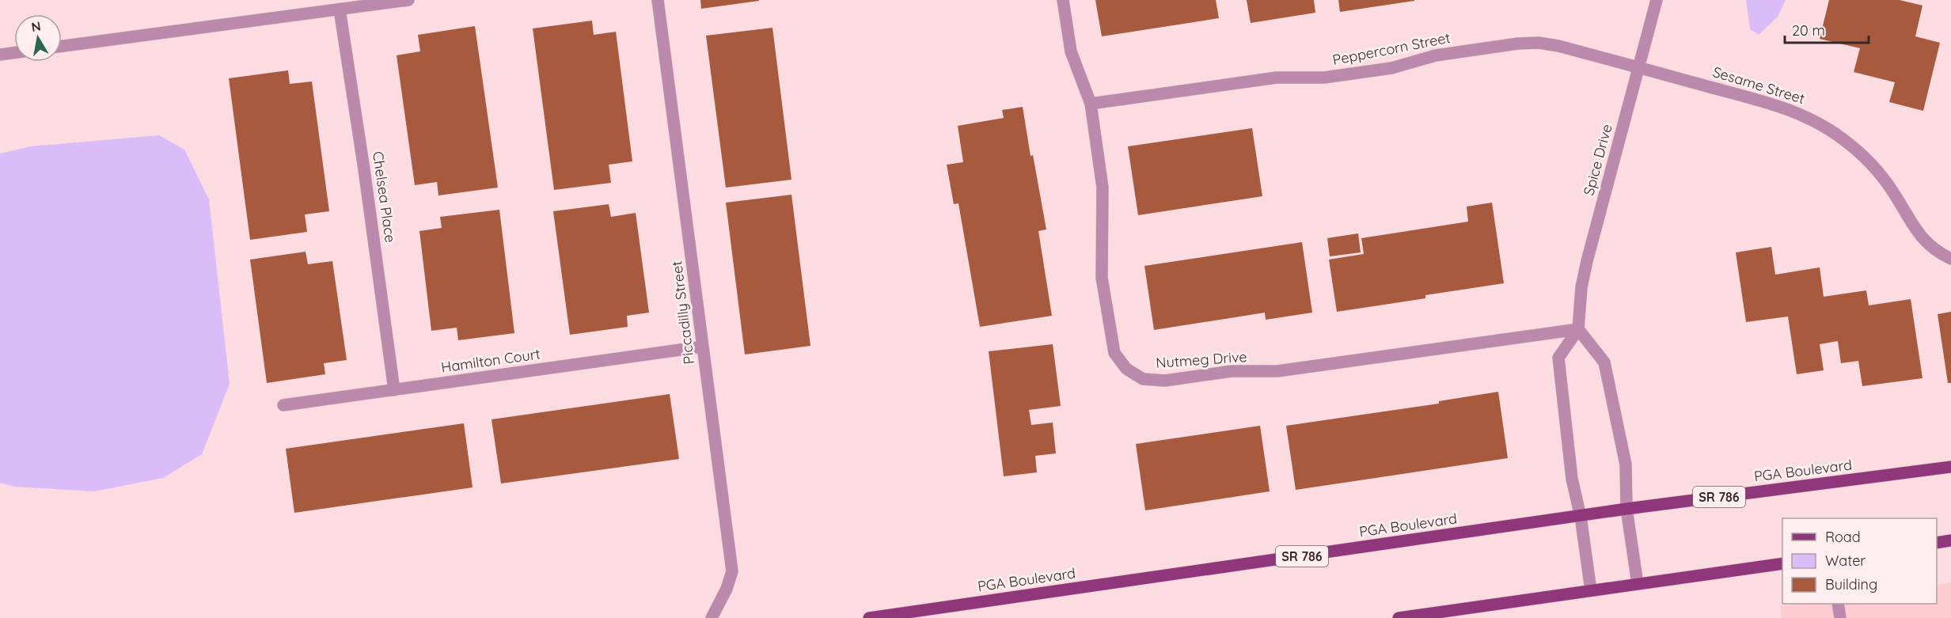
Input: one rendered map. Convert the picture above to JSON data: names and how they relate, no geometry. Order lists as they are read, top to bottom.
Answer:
{
  "streets": {
    "main road": ["PGA Boulevard", "SR 786"],
    "street": [
      "Peppercorn Street",
      "Sesame Street",
      "Spice Drive",
      "Chelsea Place",
      "Piccadilly Street",
      "Nutmeg Drive",
      "Hamilton Court"
    ]
  },
  "crossings": [
    ["Peppercorn Street", "Sesame Street"],
    ["Peppercorn Street", "Spice Drive"],
    ["Peppercorn Street", "Nutmeg Drive"],
    ["Sesame Street", "Spice Drive"],
    ["Spice Drive", "Nutmeg Drive"],
    ["Chelsea Place", "Hamilton Court"],
    ["Piccadilly Street", "Hamilton Court"]
  ],
  "legend": ["Road", "Water", "Building"],
  "scale_bar": "20 m",
  "north": "top"
}
